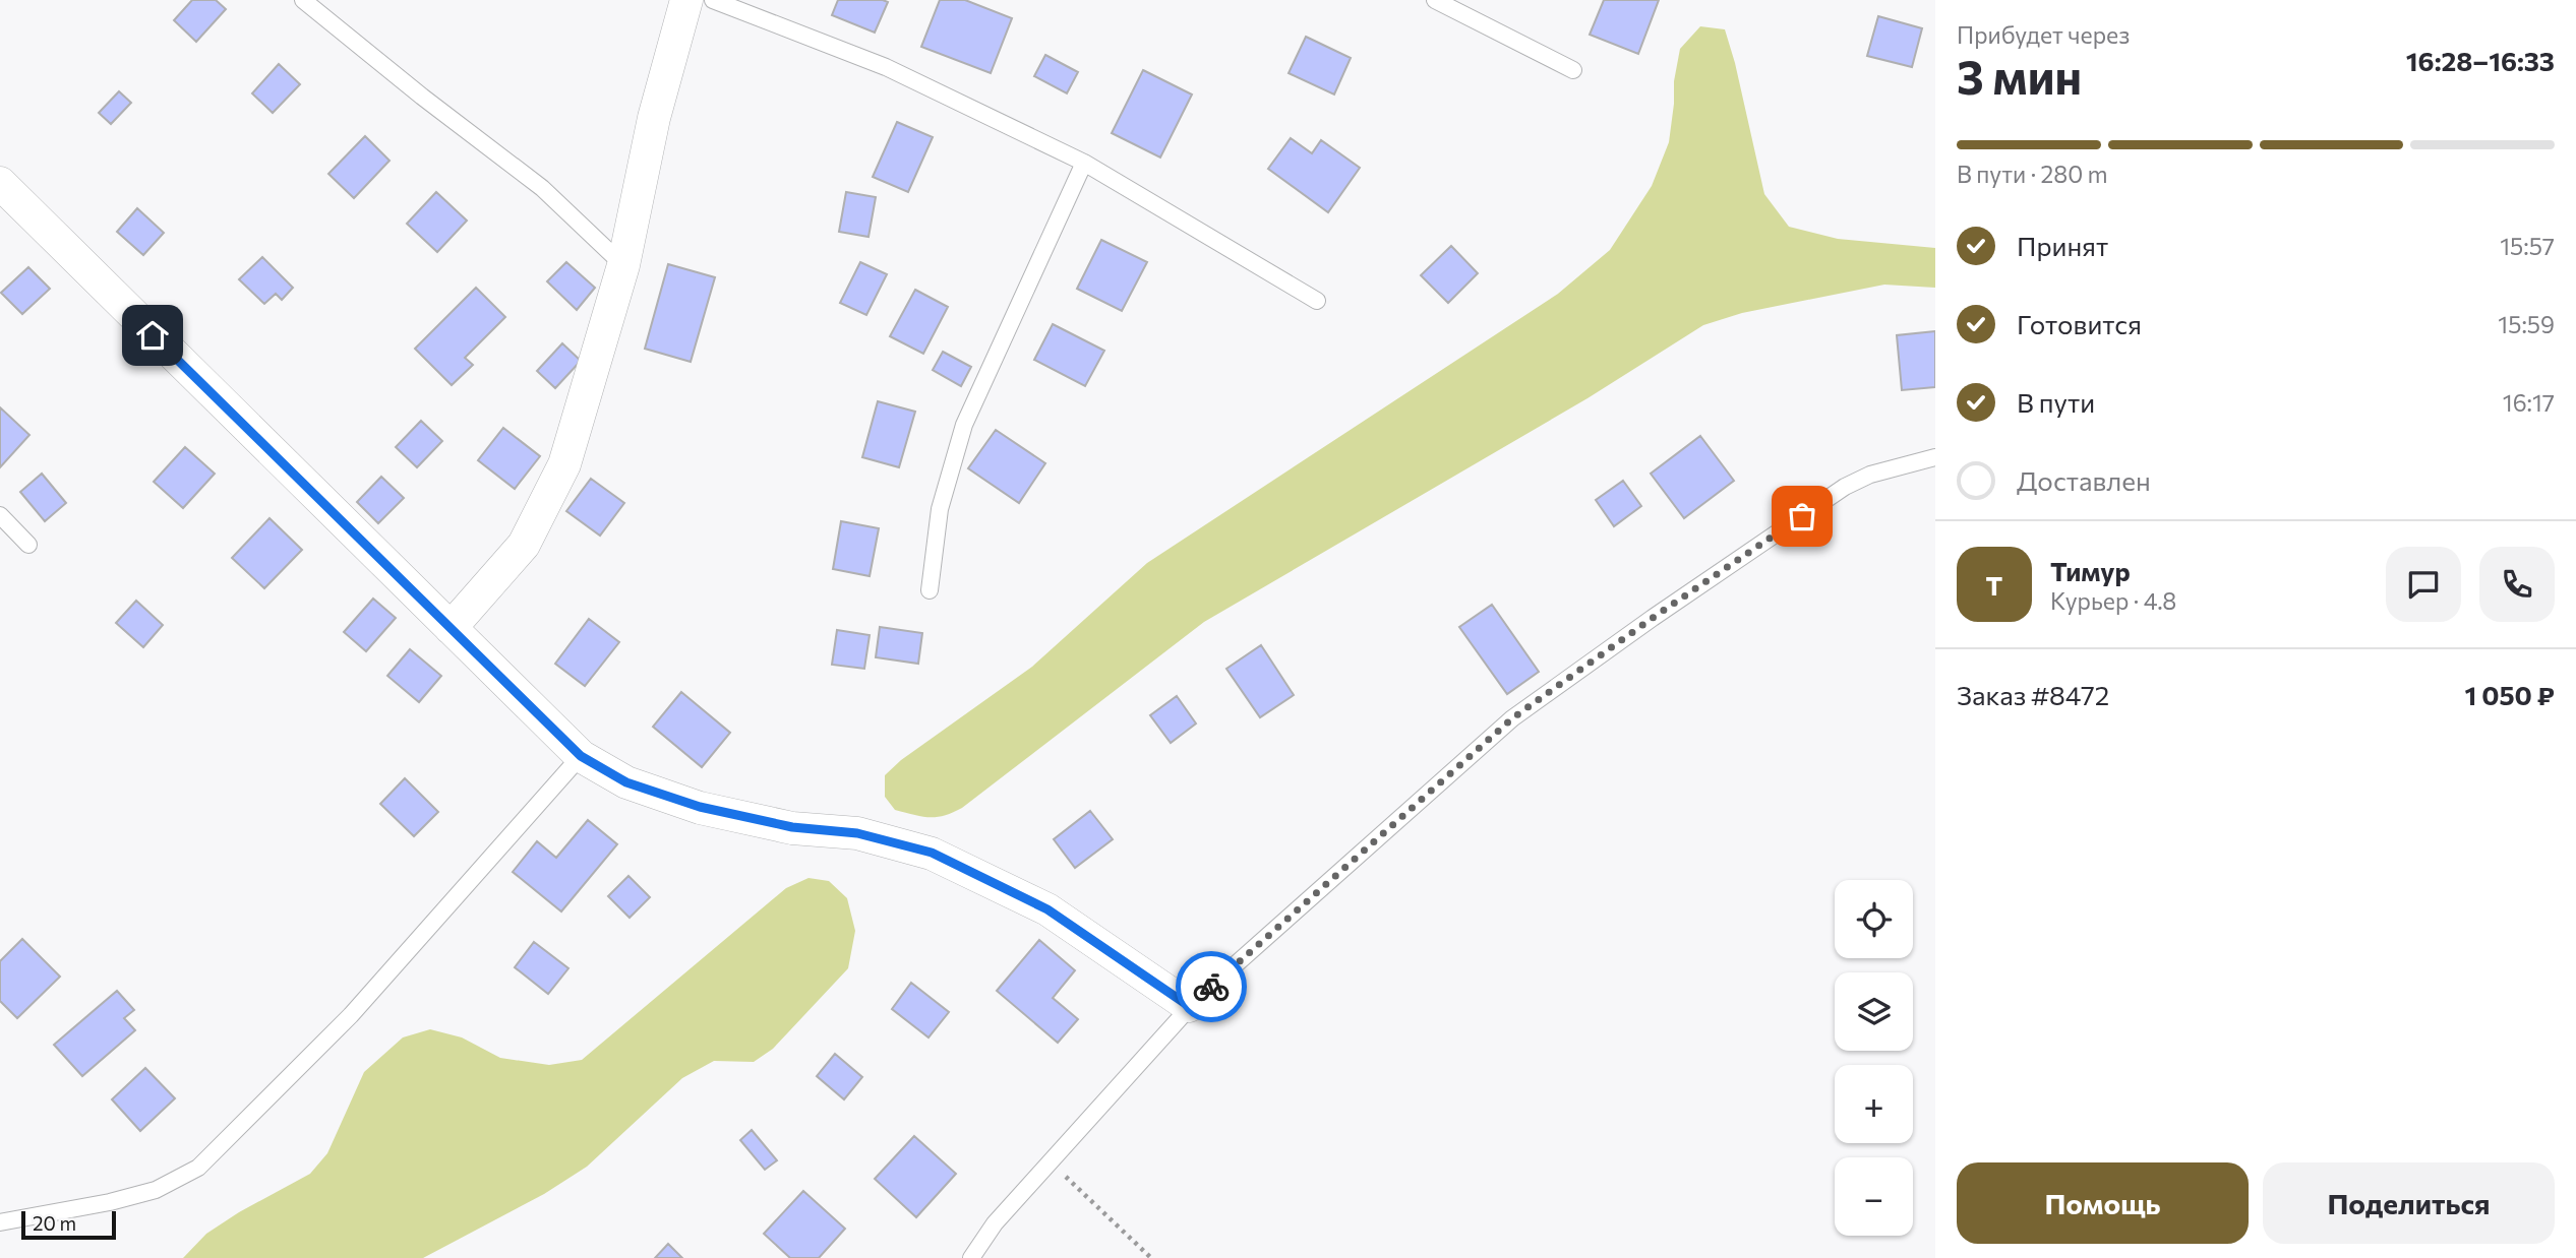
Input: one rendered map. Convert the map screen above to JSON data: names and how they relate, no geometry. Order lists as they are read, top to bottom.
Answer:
{
  "scale_bar": "20 m",
  "page": {
    "heading": ["3 мин", "Прибудет через", "16:28–16:33"],
    "panel": [
      "Тимур",
      "Курьер · 4.8",
      "Заказ #8472",
      "1 050 ₽"
    ],
    "bar": "В пути · 280 m",
    "list": [
      ["Принят", "15:57"],
      ["Готовится", "15:59"],
      ["В пути", "16:17"],
      "Доставлен"
    ],
    "round": "Т",
    "map_buttons": ["+", "−"],
    "buttons": ["Помощь", "Поделиться"],
    "scale": "20 m"
  }
}
